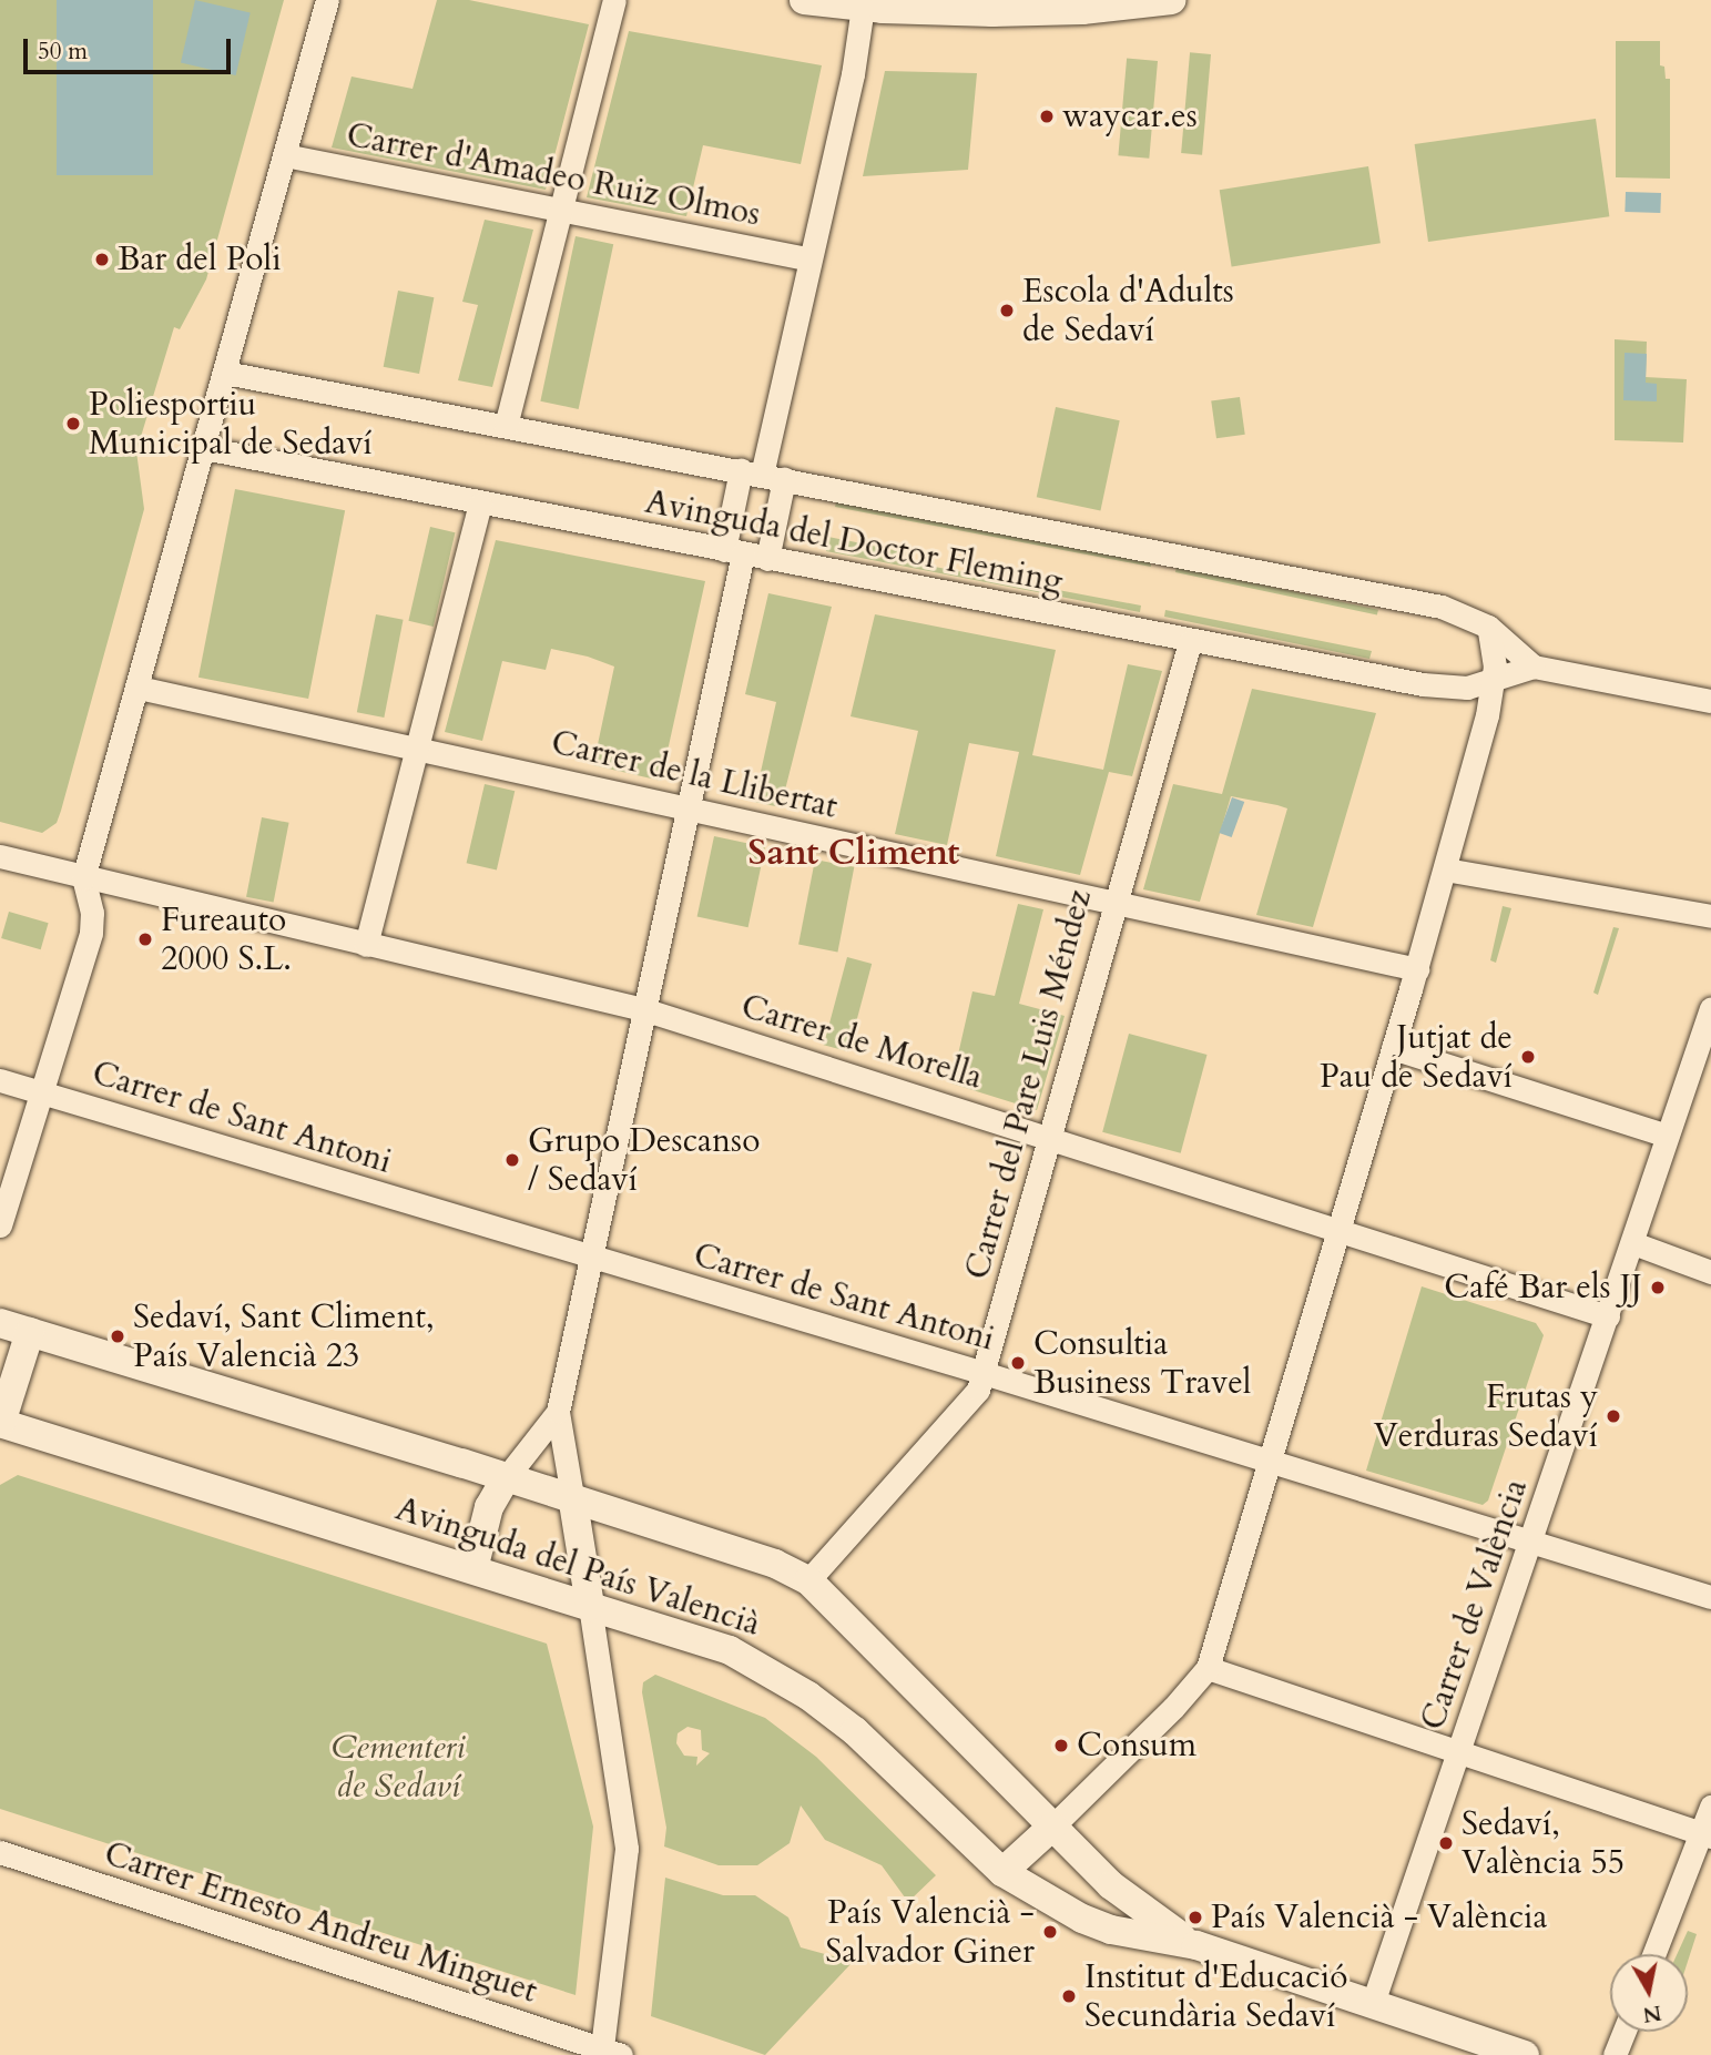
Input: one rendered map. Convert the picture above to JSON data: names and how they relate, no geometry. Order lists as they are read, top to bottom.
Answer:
{
  "streets": {
    "street": [
      "Carrer d'Amadeo Ruiz Olmos",
      "Avinguda del Doctor Fleming",
      "Carrer de la Llibertat",
      "Carrer de Morella",
      "Carrer del Pare Luis Méndez",
      "Carrer de Sant Antoni",
      "Avinguda del País Valencià",
      "Carrer de València",
      "Carrer Ernesto Andreu Minguet"
    ]
  },
  "crossings": [
    ["Avinguda del Doctor Fleming", "Carrer del Pare Luis Méndez"],
    ["Carrer de la Llibertat", "Carrer del Pare Luis Méndez"],
    ["Carrer de Morella", "Carrer del Pare Luis Méndez"],
    ["Carrer de Morella", "Carrer de València"],
    ["Carrer del Pare Luis Méndez", "Carrer de Sant Antoni"],
    ["Carrer del Pare Luis Méndez", "Avinguda del País Valencià"],
    ["Carrer de Sant Antoni", "Carrer de València"],
    ["Avinguda del País Valencià", "Carrer de València"]
  ],
  "districts": ["Sant Climent"],
  "parks": ["Cementeri de Sedaví"],
  "places": [
    "waycar.es",
    "Bar del Poli",
    "Escola d'Adults de Sedaví",
    "Poliesportiu Municipal de Sedaví",
    "Fureauto 2000 S.L.",
    "Jutjat de Pau de Sedaví",
    "Grupo Descanso / Sedaví",
    "Café Bar els JJ",
    "Sedaví, Sant Climent, País Valencià 23",
    "Consultia Business Travel",
    "Frutas y Verduras Sedaví",
    "Consum",
    "Sedaví, València 55",
    "País Valencià - València",
    "País Valencià - Salvador Giner",
    "Institut d'Educació Secundària Sedaví"
  ],
  "scale_bar": "50 m",
  "north": "bottom"
}
